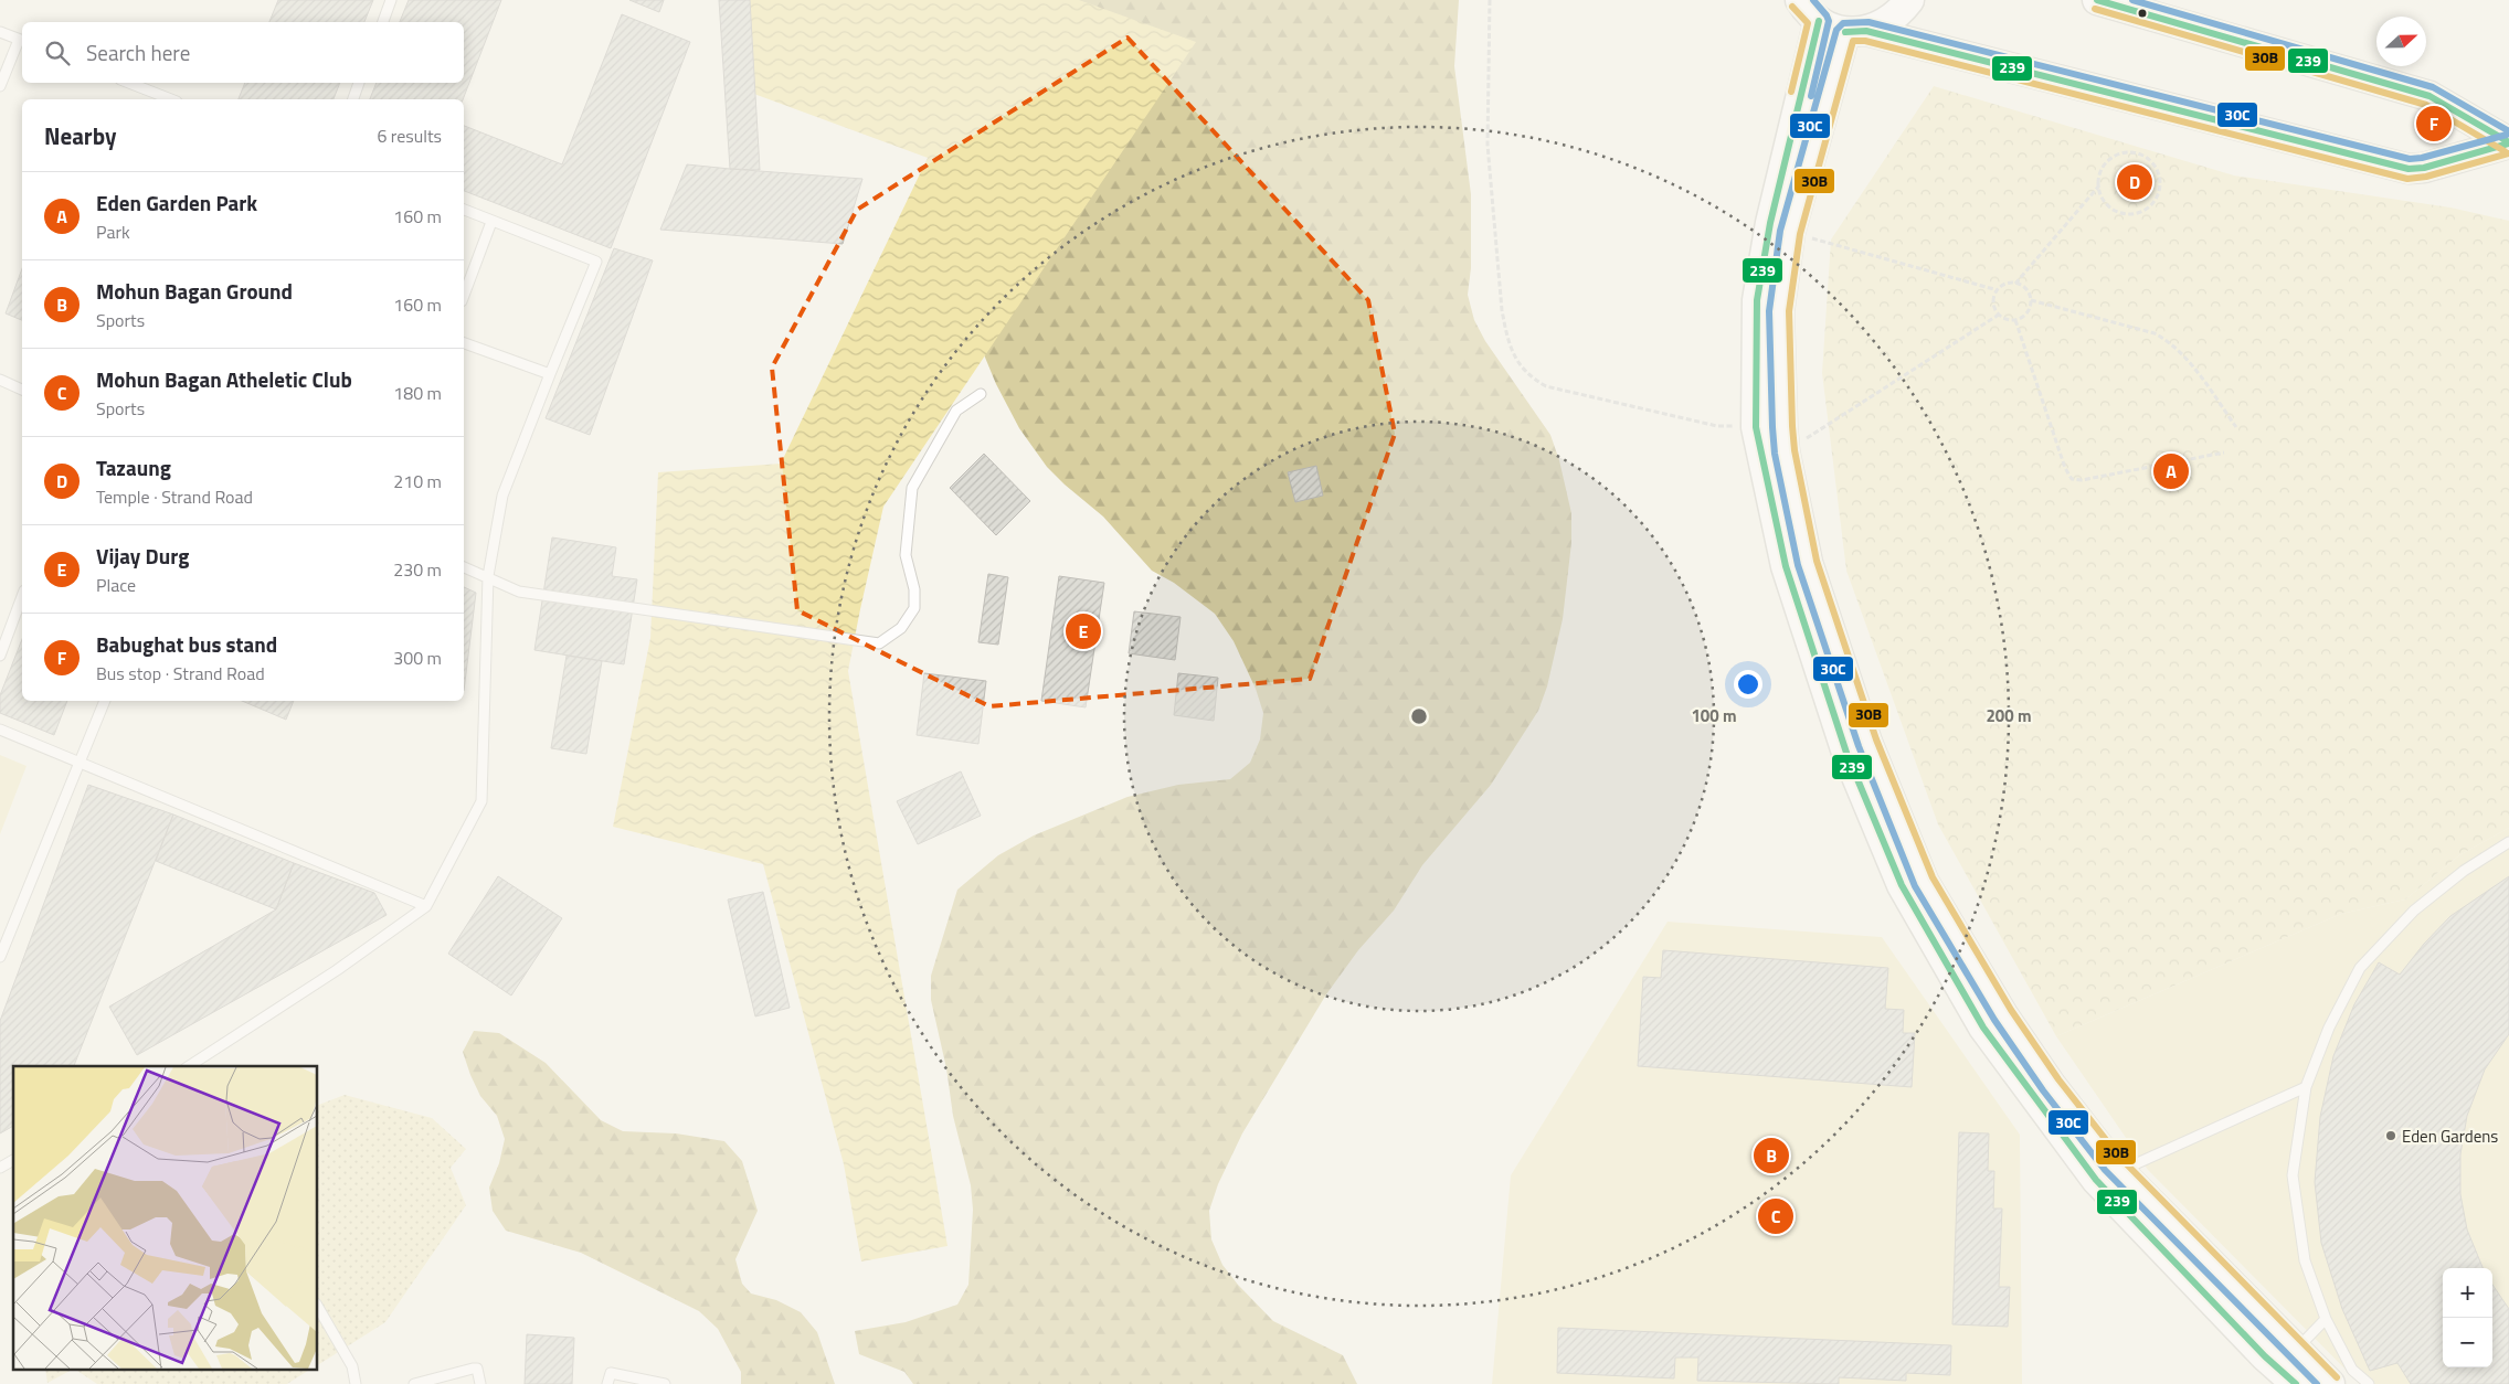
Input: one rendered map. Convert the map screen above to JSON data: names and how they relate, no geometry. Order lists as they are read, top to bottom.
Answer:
{
  "places": ["Eden Gardens"],
  "lines": ["transit line 239", "transit line 30C", "transit line 30B"],
  "north": "right",
  "page": {
    "search": "Search here",
    "heading": ["Nearby", "6 results"],
    "pins": [
      "F",
      "D",
      "A",
      "E",
      "B",
      "C"
    ],
    "list": [
      {
        "mark": "A",
        "name": "Eden Garden Park",
        "note": "Park",
        "value": "160 m"
      },
      {
        "mark": "B",
        "name": "Mohun Bagan Ground",
        "note": "Sports",
        "value": "160 m"
      },
      {
        "mark": "C",
        "name": "Mohun Bagan Atheletic Club",
        "note": "Sports",
        "value": "180 m"
      },
      {
        "mark": "D",
        "name": "Tazaung",
        "note": "Temple · Strand Road",
        "value": "210 m"
      },
      {
        "mark": "E",
        "name": "Vijay Durg",
        "note": "Place",
        "value": "230 m"
      },
      {
        "mark": "F",
        "name": "Babughat bus stand",
        "note": "Bus stop · Strand Road",
        "value": "300 m"
      }
    ],
    "map_buttons": ["+", "−"]
  },
  "rings": ["100 m", "200 m"]
}
